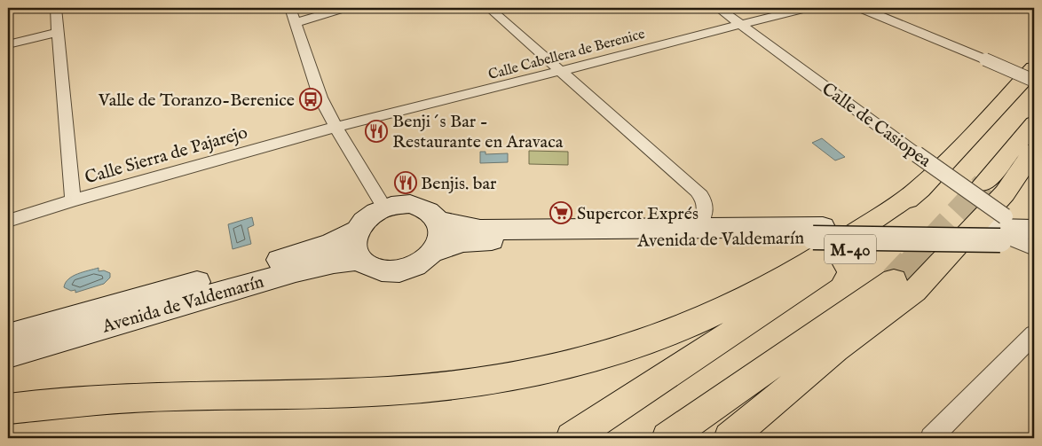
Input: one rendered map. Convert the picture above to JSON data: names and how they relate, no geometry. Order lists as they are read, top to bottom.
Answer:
{
  "streets": {
    "highway": ["M-40"],
    "street": [
      "Calle Cabellera de Berenice",
      "Calle de Casiopea",
      "Calle Sierra de Pajarejo",
      "Avenida de Valdemarín"
    ]
  },
  "crossings": [
    ["Calle Cabellera de Berenice", "Calle de Casiopea"],
    ["Calle Cabellera de Berenice", "Calle Sierra de Pajarejo"],
    ["Calle de Casiopea", "Avenida de Valdemarín"]
  ],
  "places": {
    "bus stop": ["Valle de Toranzo-Berenice"],
    "restaurant": ["Benji´s Bar - Restaurante en Aravaca", "Benjis. bar"],
    "supermarket": ["Supercor Exprés"]
  }
}
